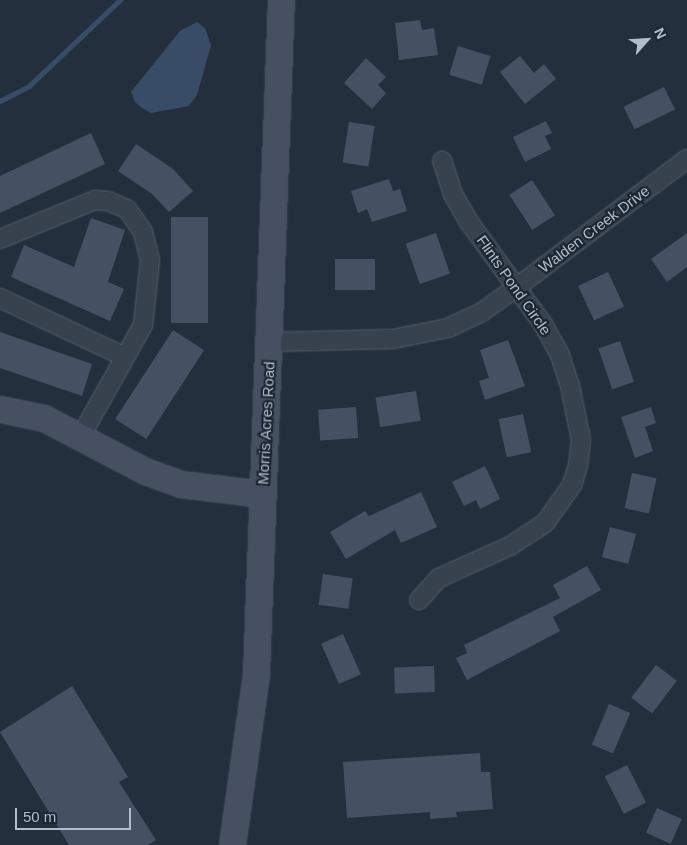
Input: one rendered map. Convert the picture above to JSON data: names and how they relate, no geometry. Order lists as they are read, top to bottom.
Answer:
{
  "streets": {
    "street": ["Walden Creek Drive", "Flints Pond Circle", "Morris Acres Road"]
  },
  "crossings": [
    ["Walden Creek Drive", "Flints Pond Circle"],
    ["Walden Creek Drive", "Morris Acres Road"]
  ],
  "scale_bar": "50 m",
  "north": "top right"
}
